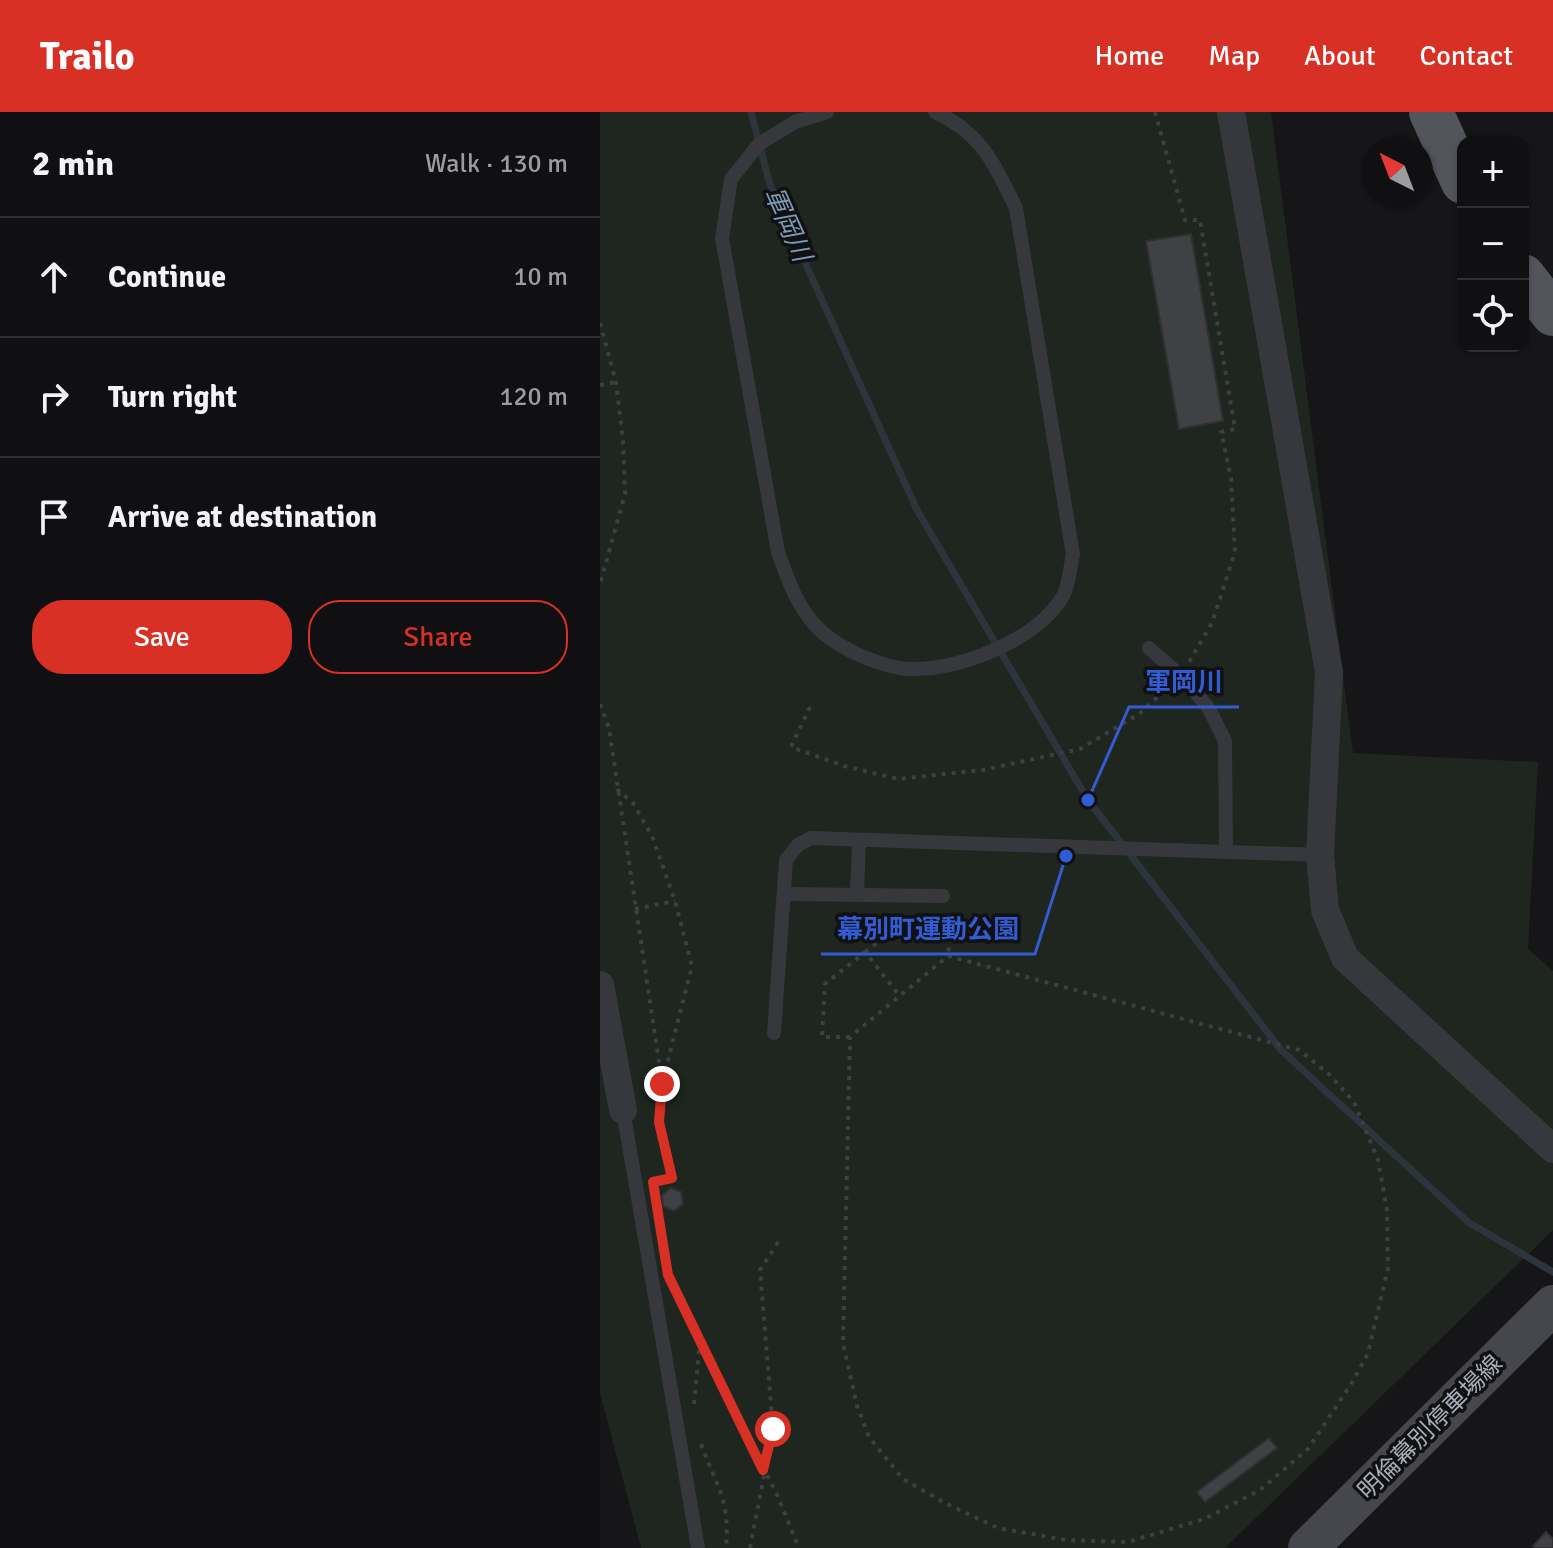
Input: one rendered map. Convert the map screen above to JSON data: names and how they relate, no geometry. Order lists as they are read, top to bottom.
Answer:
{
  "streets": {
    "main road": ["明倫幕別停車場線"]
  },
  "water": ["軍岡川"],
  "places": ["軍岡川", "幕別町運動公園"],
  "north": "top left",
  "page": {
    "header": "Trailo",
    "nav": [
      "Home",
      "Map",
      "About",
      "Contact"
    ],
    "heading": ["2 min", "Walk · 130 m"],
    "map_buttons": ["+", "−"],
    "list": [
      ["Continue", "10 m"],
      ["Turn right", "120 m"],
      "Arrive at destination"
    ],
    "buttons": ["Save", "Share"]
  }
}
